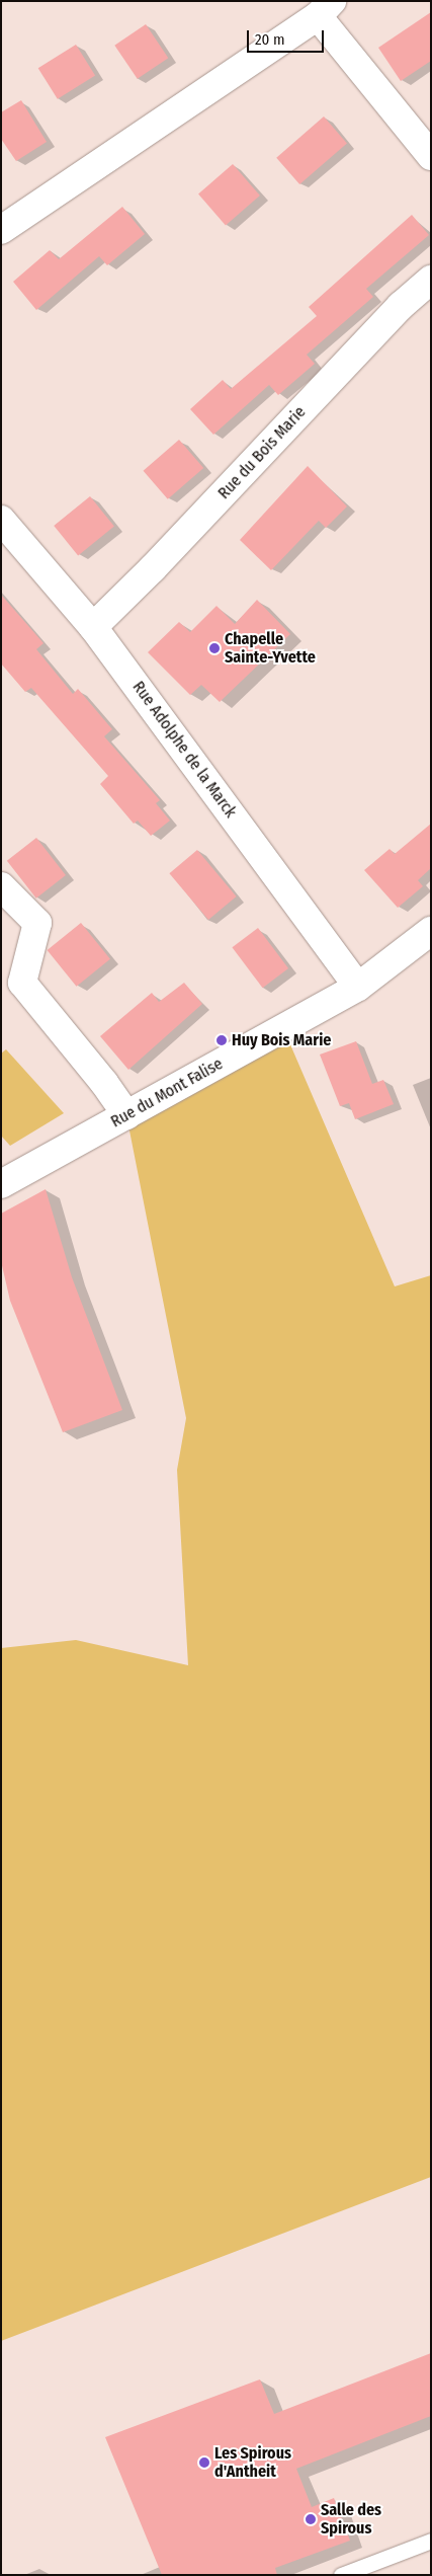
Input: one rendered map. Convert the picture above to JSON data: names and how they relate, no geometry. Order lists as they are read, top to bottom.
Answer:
{
  "streets": {
    "street": ["Rue du Bois Marie", "Rue Adolphe de la Marck", "Rue du Mont Falise"]
  },
  "crossings": [
    ["Rue du Bois Marie", "Rue Adolphe de la Marck"],
    ["Rue Adolphe de la Marck", "Rue du Mont Falise"]
  ],
  "places": [
    "Chapelle Sainte-Yvette",
    "Huy Bois Marie",
    "Les Spirous d'Antheit",
    "Salle des Spirous"
  ],
  "scale_bar": "20 m"
}
